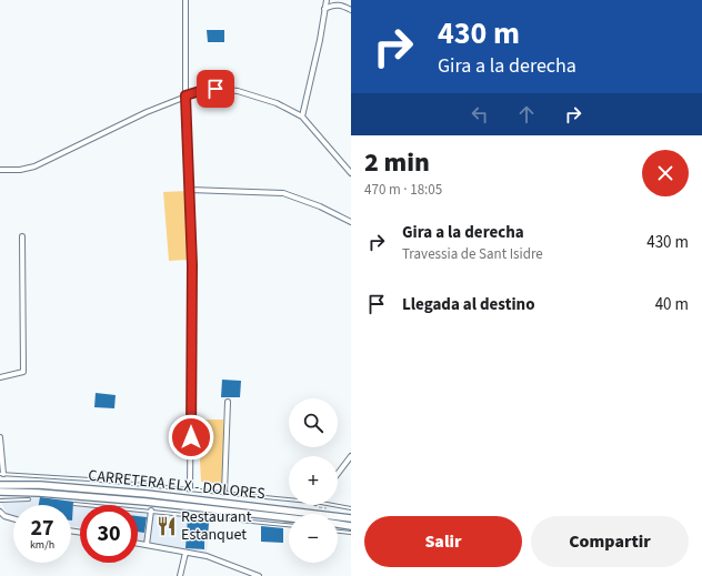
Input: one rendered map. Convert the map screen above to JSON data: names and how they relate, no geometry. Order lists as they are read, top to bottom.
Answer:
{
  "streets": {
    "main road": ["CARRETERA ELX - DOLORES"]
  },
  "places": {
    "restaurant": ["Restaurant Estanquet"]
  },
  "page": {
    "turn": ["430 m", "Gira a la derecha"],
    "heading": ["2 min", "470 m · 18:05"],
    "list": [
      {
        "name": "Gira a la derecha",
        "note": "Travessia de Sant Isidre",
        "value": "430 m"
      },
      {
        "name": "Llegada al destino",
        "value": "40 m"
      }
    ],
    "map_buttons": ["+", "−"],
    "speed": "27 km/h",
    "limit": "30",
    "buttons": ["Salir", "Compartir"]
  }
}
